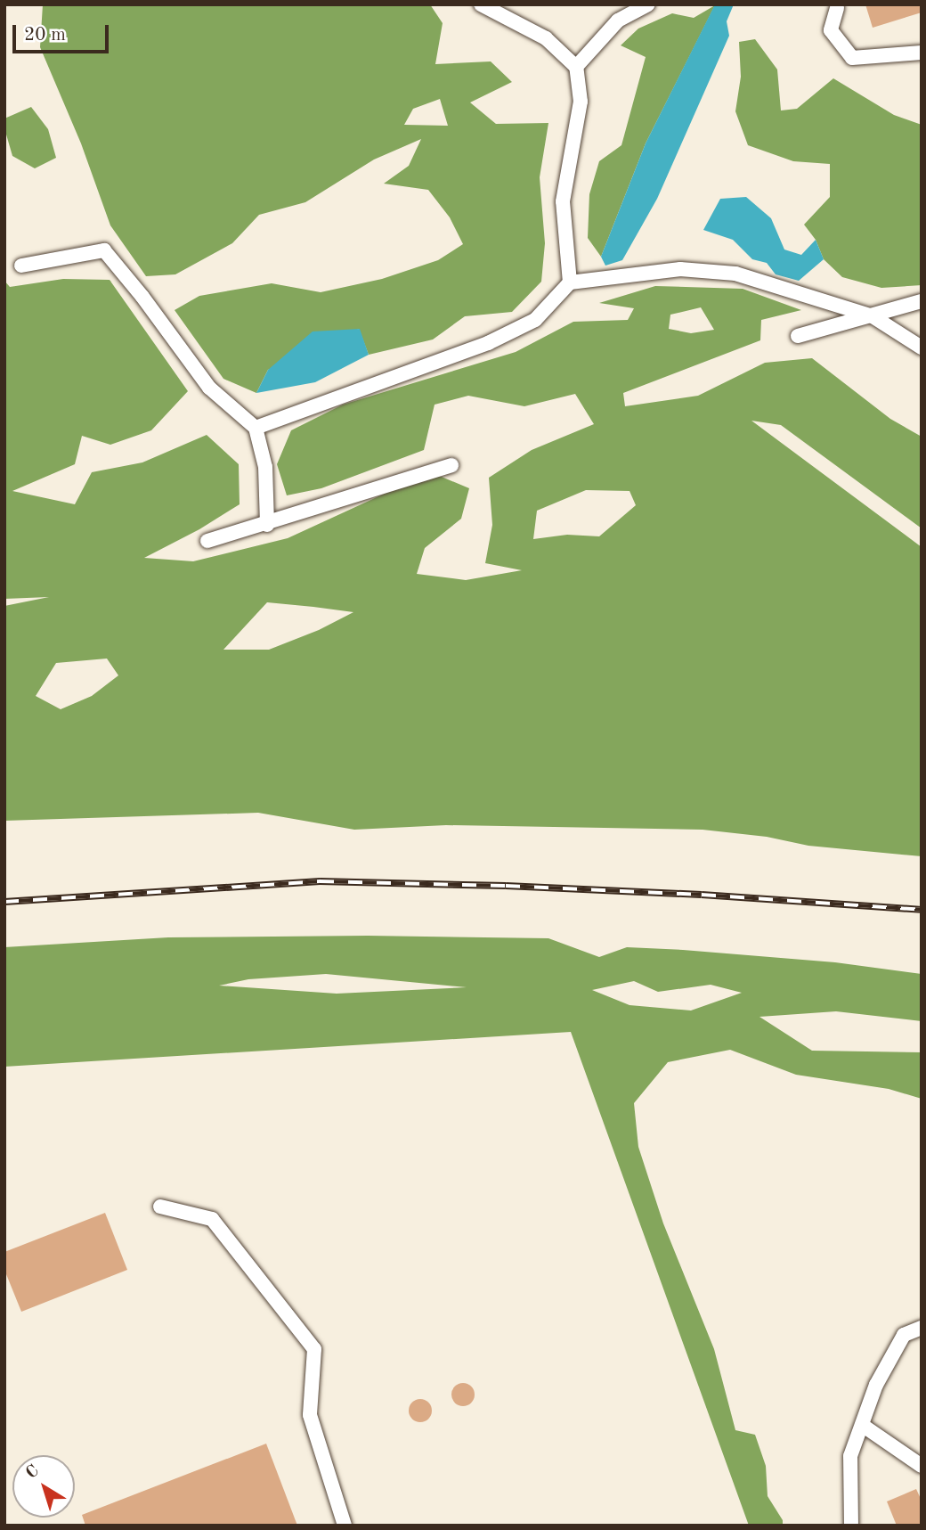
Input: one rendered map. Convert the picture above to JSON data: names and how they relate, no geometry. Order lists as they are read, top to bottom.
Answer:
{
  "scale_bar": "20 m",
  "north": "top left"
}
